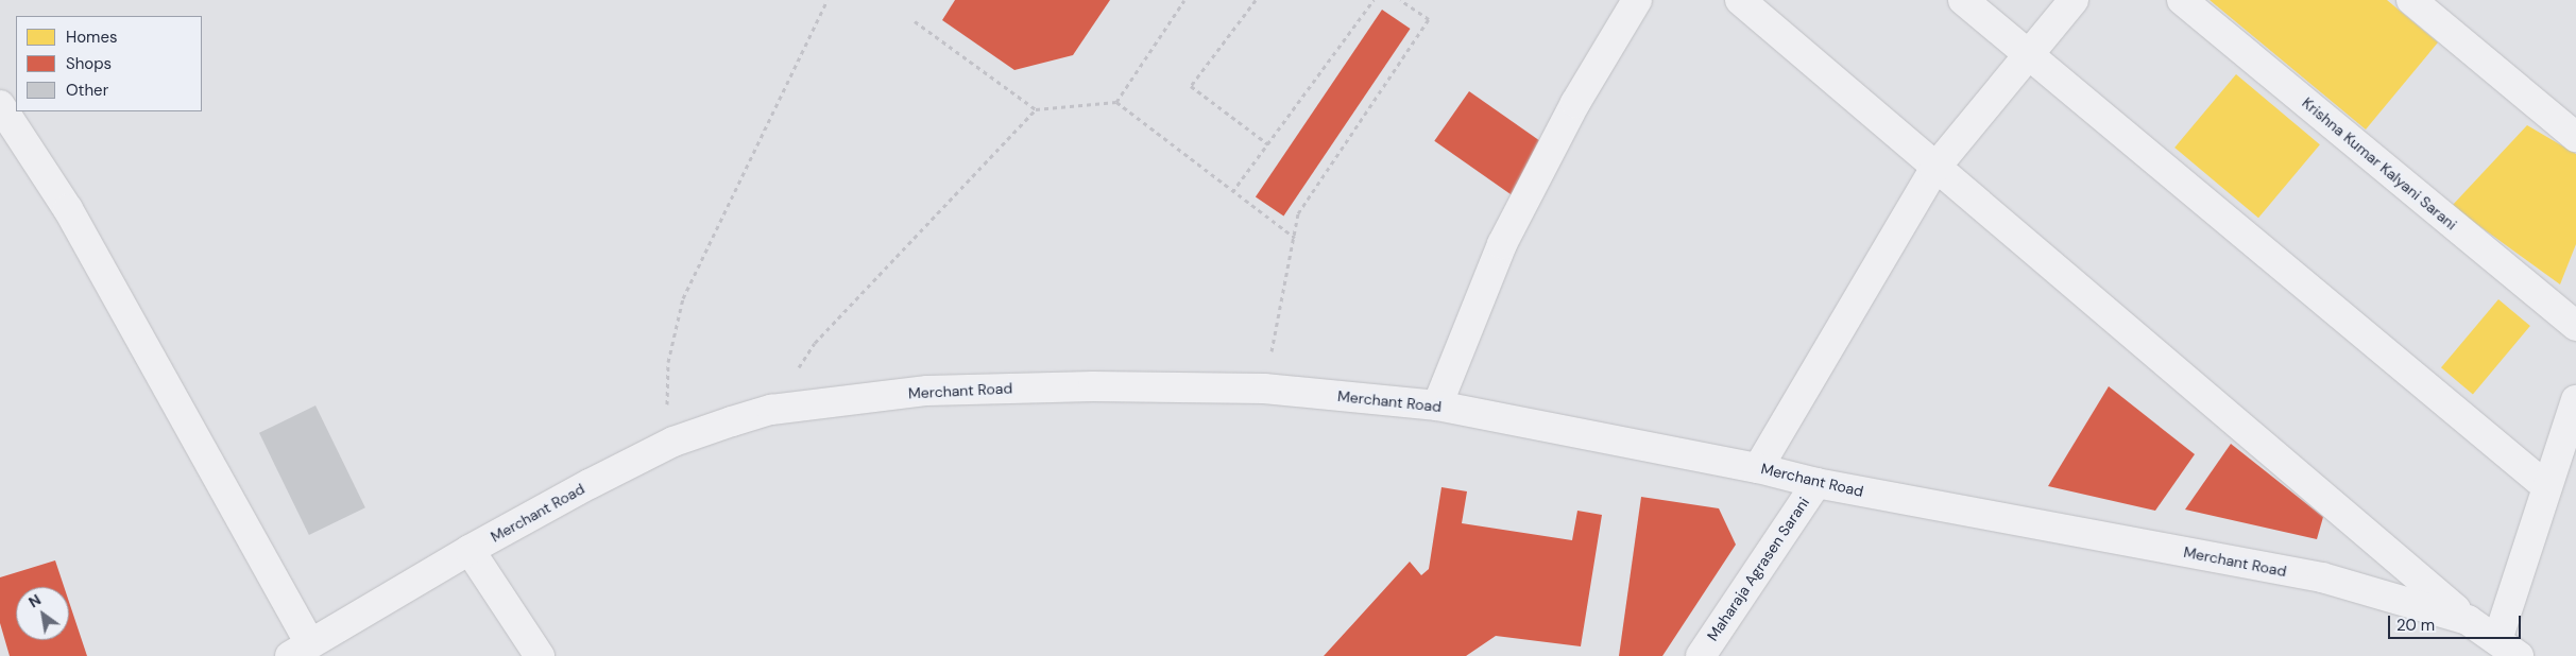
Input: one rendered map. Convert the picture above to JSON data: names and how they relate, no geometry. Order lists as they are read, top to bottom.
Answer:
{
  "streets": {
    "street": ["Krishna Kumar Kalyani Sarani", "Merchant Road", "Maharaja Agrasen Sarani"]
  },
  "crossings": [
    ["Merchant Road", "Maharaja Agrasen Sarani"]
  ],
  "legend": ["Homes", "Shops", "Other"],
  "scale_bar": "20 m",
  "north": "top left"
}
